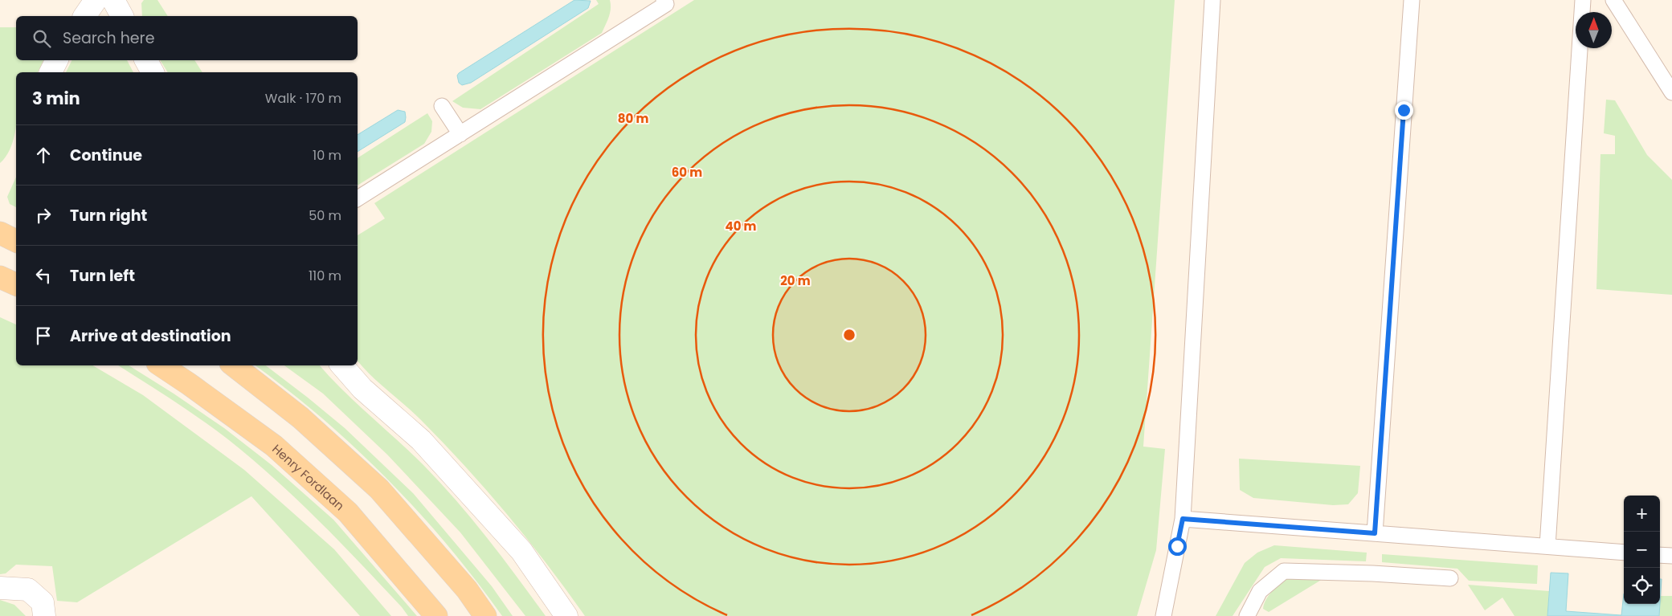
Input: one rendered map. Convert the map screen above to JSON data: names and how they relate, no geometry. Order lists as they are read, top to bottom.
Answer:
{
  "streets": {
    "main road": ["Henry Fordlaan"]
  },
  "north": "top",
  "page": {
    "search": "Search here",
    "heading": ["3 min", "Walk · 170 m"],
    "list": [
      ["Continue", "10 m"],
      ["Turn right", "50 m"],
      ["Turn left", "110 m"],
      "Arrive at destination"
    ],
    "map_buttons": ["+", "−"]
  },
  "rings": [
    "80 m",
    "60 m",
    "40 m",
    "20 m"
  ]
}
